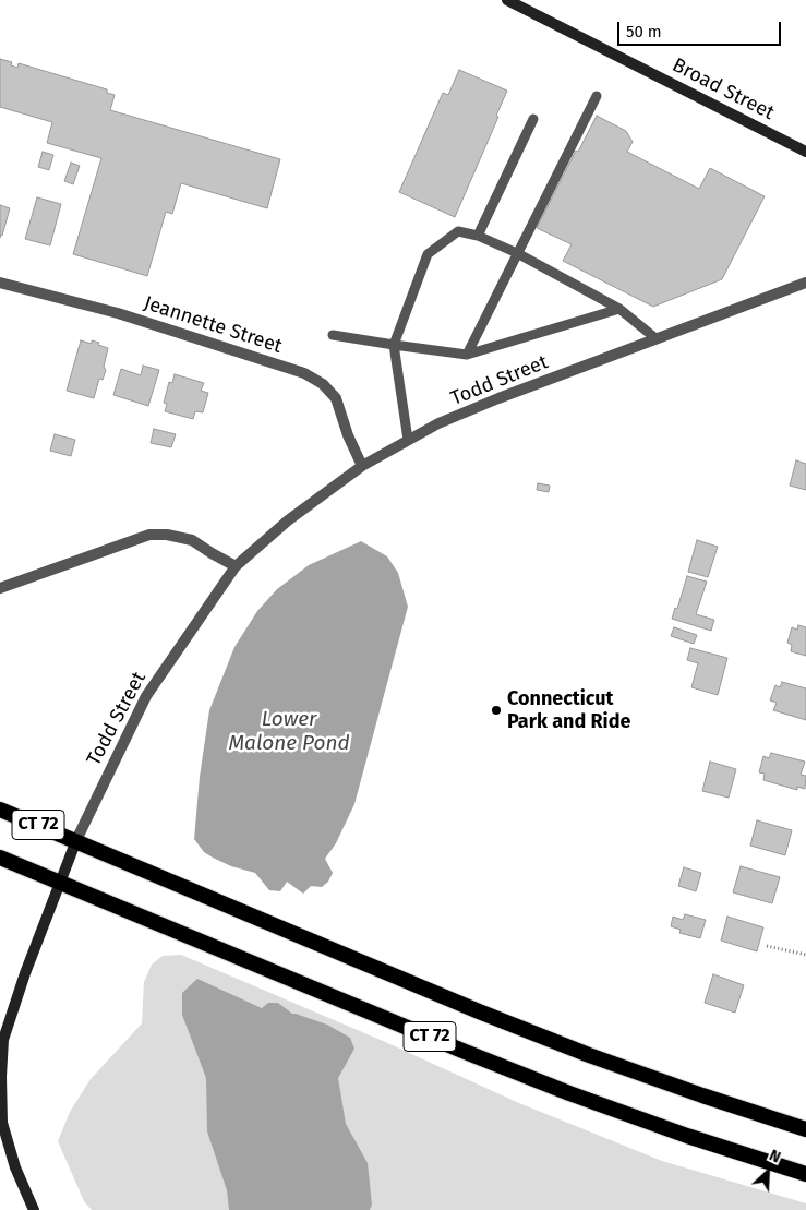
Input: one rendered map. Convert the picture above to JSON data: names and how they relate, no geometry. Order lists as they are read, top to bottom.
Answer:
{
  "streets": {
    "highway": ["CT 72"],
    "main road": ["Broad Street"],
    "street": ["Jeannette Street", "Todd Street"]
  },
  "crossings": [
    ["Jeannette Street", "Todd Street"],
    ["Todd Street", "CT 72"]
  ],
  "water": ["Lower Malone Pond"],
  "places": ["Connecticut Park and Ride"],
  "scale_bar": "50 m",
  "north": "top right"
}
